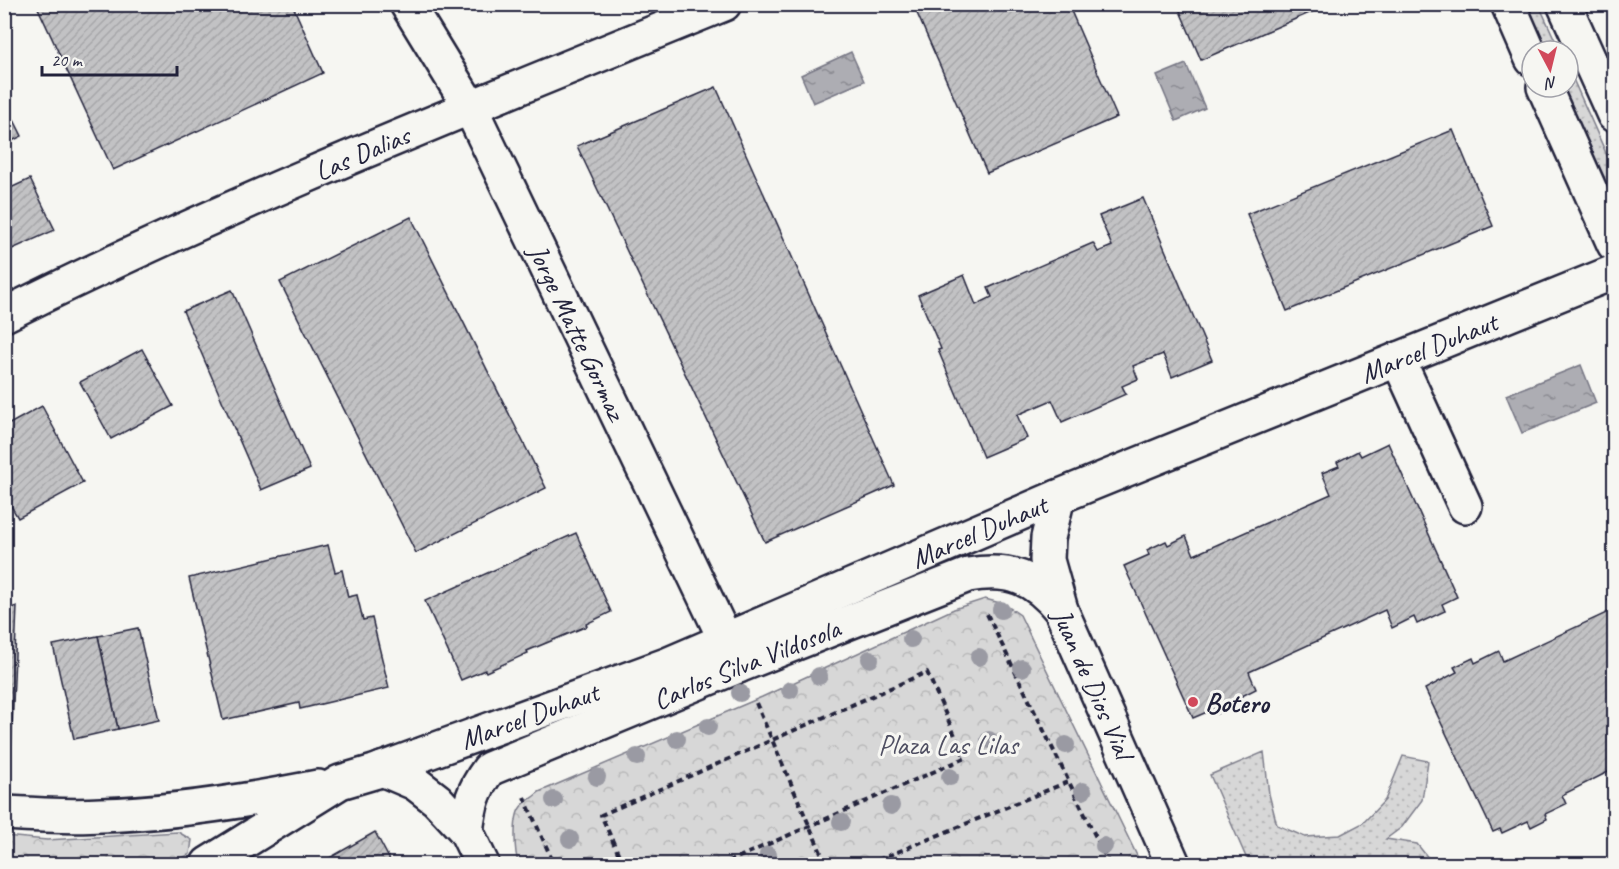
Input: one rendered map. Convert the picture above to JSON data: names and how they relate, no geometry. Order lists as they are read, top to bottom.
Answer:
{
  "streets": {
    "street": [
      "Las Dalias",
      "Jorge Matte Gormaz",
      "Marcel Duhaut",
      "Carlos Silva Vildosola",
      "Juan de Dios Vial"
    ]
  },
  "crossings": [
    ["Las Dalias", "Jorge Matte Gormaz"],
    ["Jorge Matte Gormaz", "Marcel Duhaut"],
    ["Jorge Matte Gormaz", "Carlos Silva Vildosola"],
    ["Marcel Duhaut", "Carlos Silva Vildosola"],
    ["Marcel Duhaut", "Juan de Dios Vial"],
    ["Carlos Silva Vildosola", "Juan de Dios Vial"]
  ],
  "parks": ["Plaza Las Lilas"],
  "places": ["Botero"],
  "scale_bar": "20 m",
  "north": "bottom"
}
